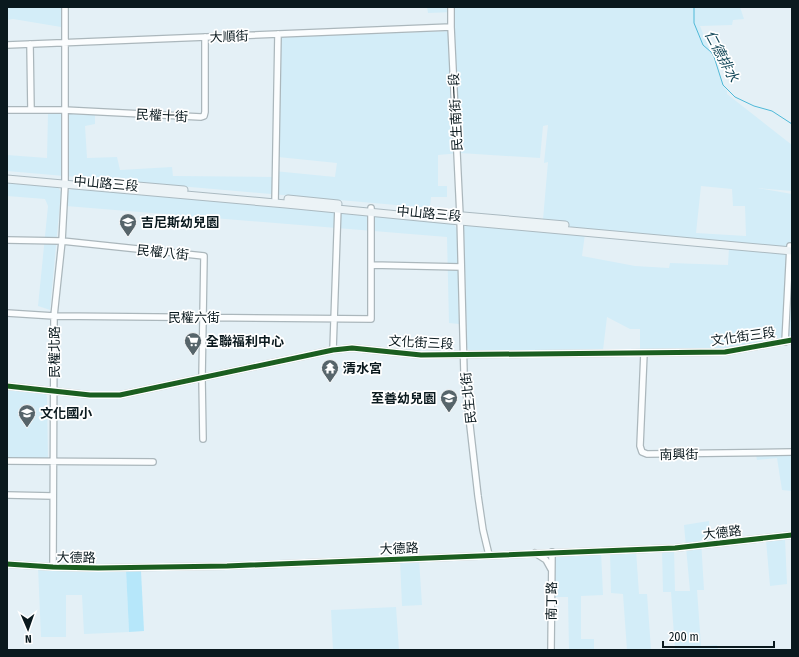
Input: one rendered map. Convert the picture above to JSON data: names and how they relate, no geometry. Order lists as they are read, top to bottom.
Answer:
{
  "streets": {
    "main road": ["中山路三段"],
    "street": [
      "大順街",
      "民生南街一段",
      "民權十街",
      "民權八街",
      "民權六街",
      "文化街三段",
      "民權北路",
      "民生北街",
      "南興街",
      "大德路",
      "南丁路"
    ]
  },
  "crossings": [
    ["大順街", "民生南街一段"],
    ["大順街", "民權十街"],
    ["大順街", "民權北路"],
    ["民生南街一段", "中山路三段"],
    ["民生南街一段", "民生北街"],
    ["民權十街", "民權北路"],
    ["中山路三段", "民權北路"],
    ["中山路三段", "民生北街"],
    ["民權八街", "民權六街"],
    ["民權八街", "民權北路"],
    ["民權六街", "民權北路"],
    ["文化街三段", "民權北路"],
    ["文化街三段", "民生北街"],
    ["文化街三段", "南興街"],
    ["民權北路", "大德路"],
    ["民生北街", "大德路"],
    ["大德路", "南丁路"]
  ],
  "water": ["仁德排水"],
  "places": {
    "school or university": ["吉尼斯幼兒園", "至善幼兒園", "文化國小"],
    "supermarket": ["全聯福利中心"],
    "temple": ["清水宮"]
  },
  "scale_bar": "200 m",
  "north": "bottom"
}
